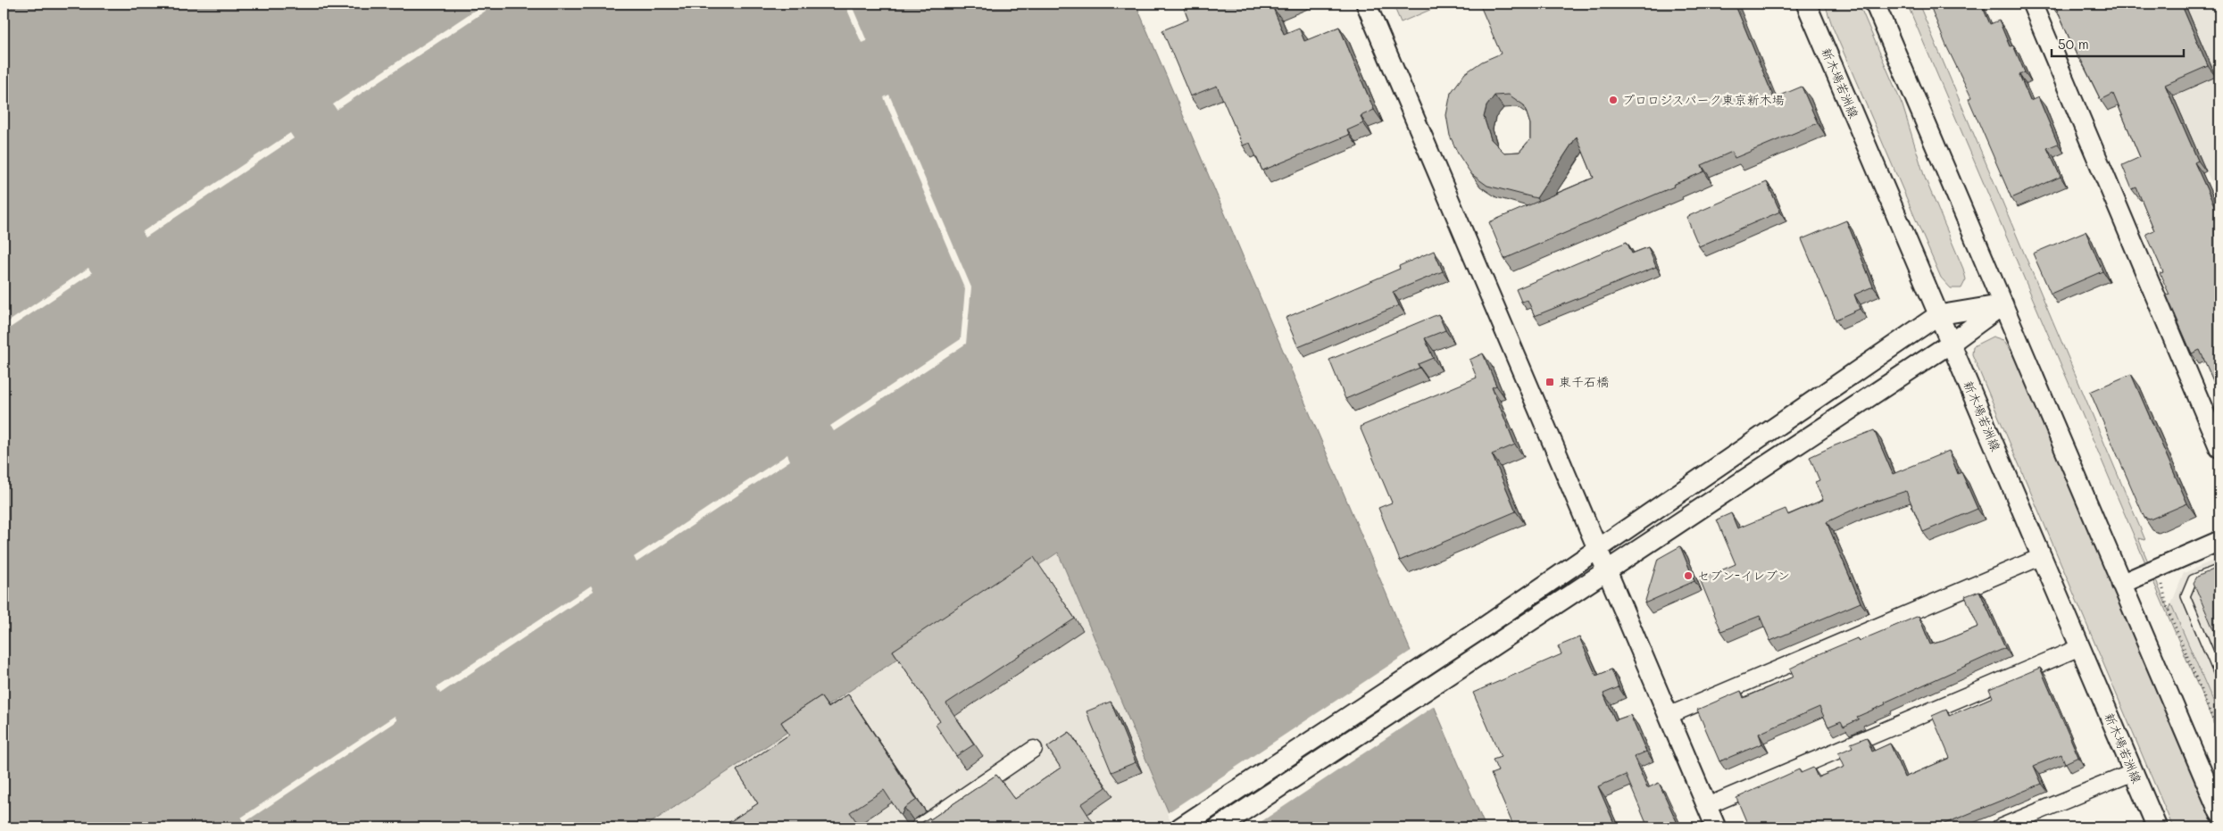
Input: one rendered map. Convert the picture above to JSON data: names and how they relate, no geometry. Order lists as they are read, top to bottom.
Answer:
{
  "streets": {
    "street": ["新木場若洲線"]
  },
  "places": {
    "other": ["プロロジスパーク東京新木場", "セブン-イレブン"],
    "transit": ["東千石橋"]
  },
  "scale_bar": "50 m"
}
